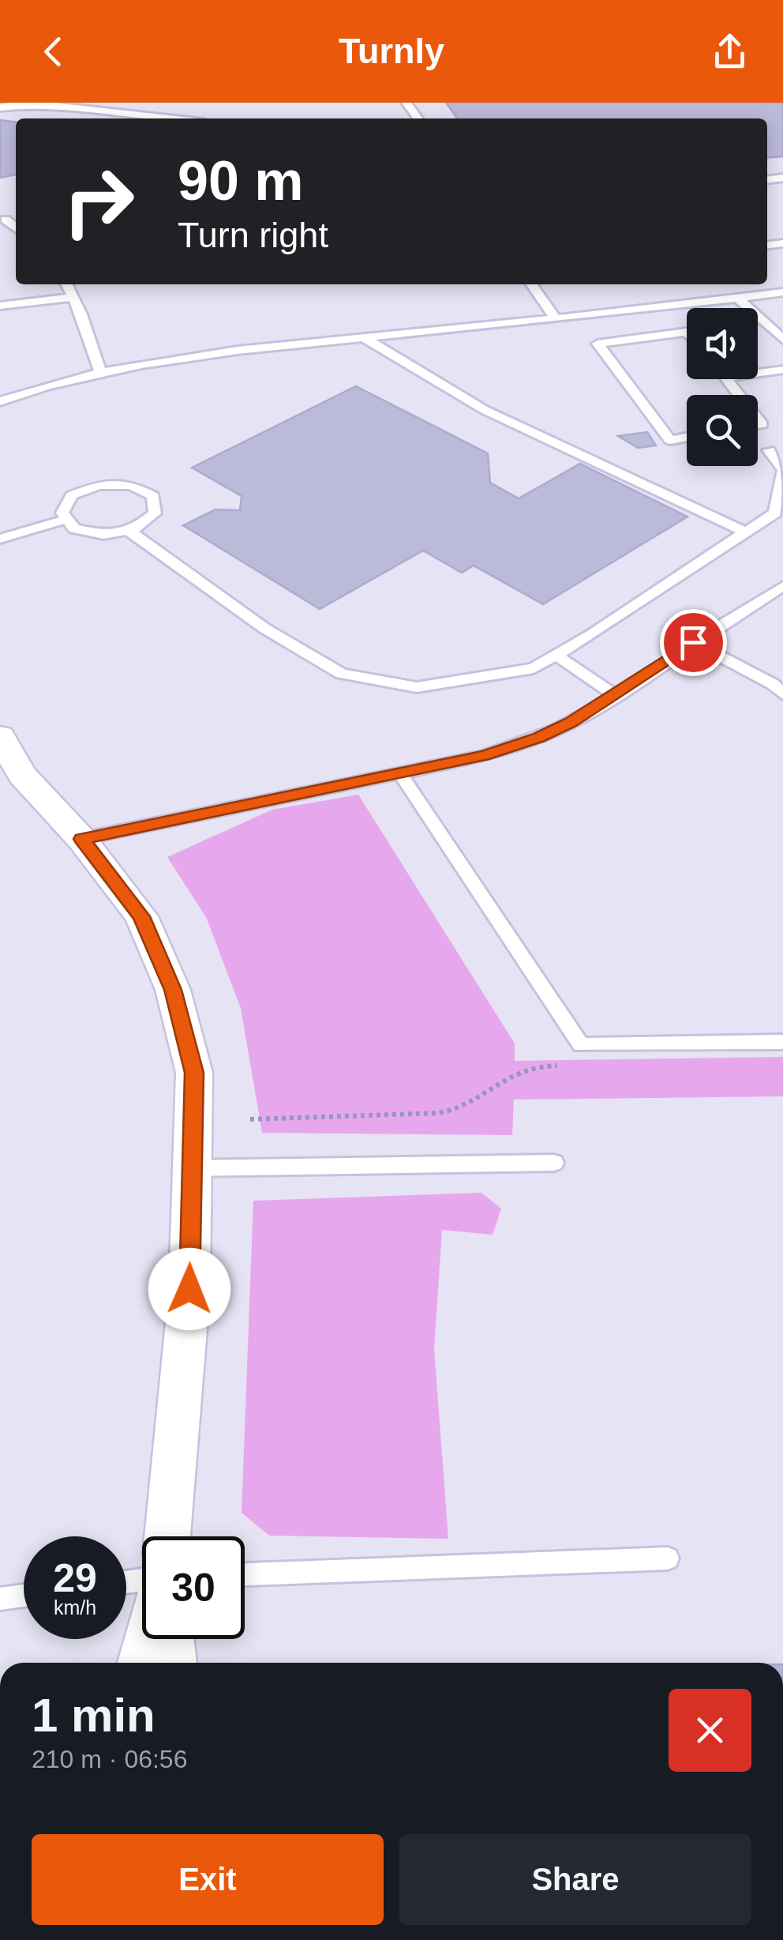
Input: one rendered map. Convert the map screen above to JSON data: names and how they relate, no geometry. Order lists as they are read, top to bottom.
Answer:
{
  "page": {
    "header": "Turnly",
    "turn": ["90 m", "Turn right"],
    "speed": "29 km/h",
    "limit": "30",
    "heading": ["1 min", "210 m · 06:56"],
    "buttons": ["Exit", "Share"]
  }
}
